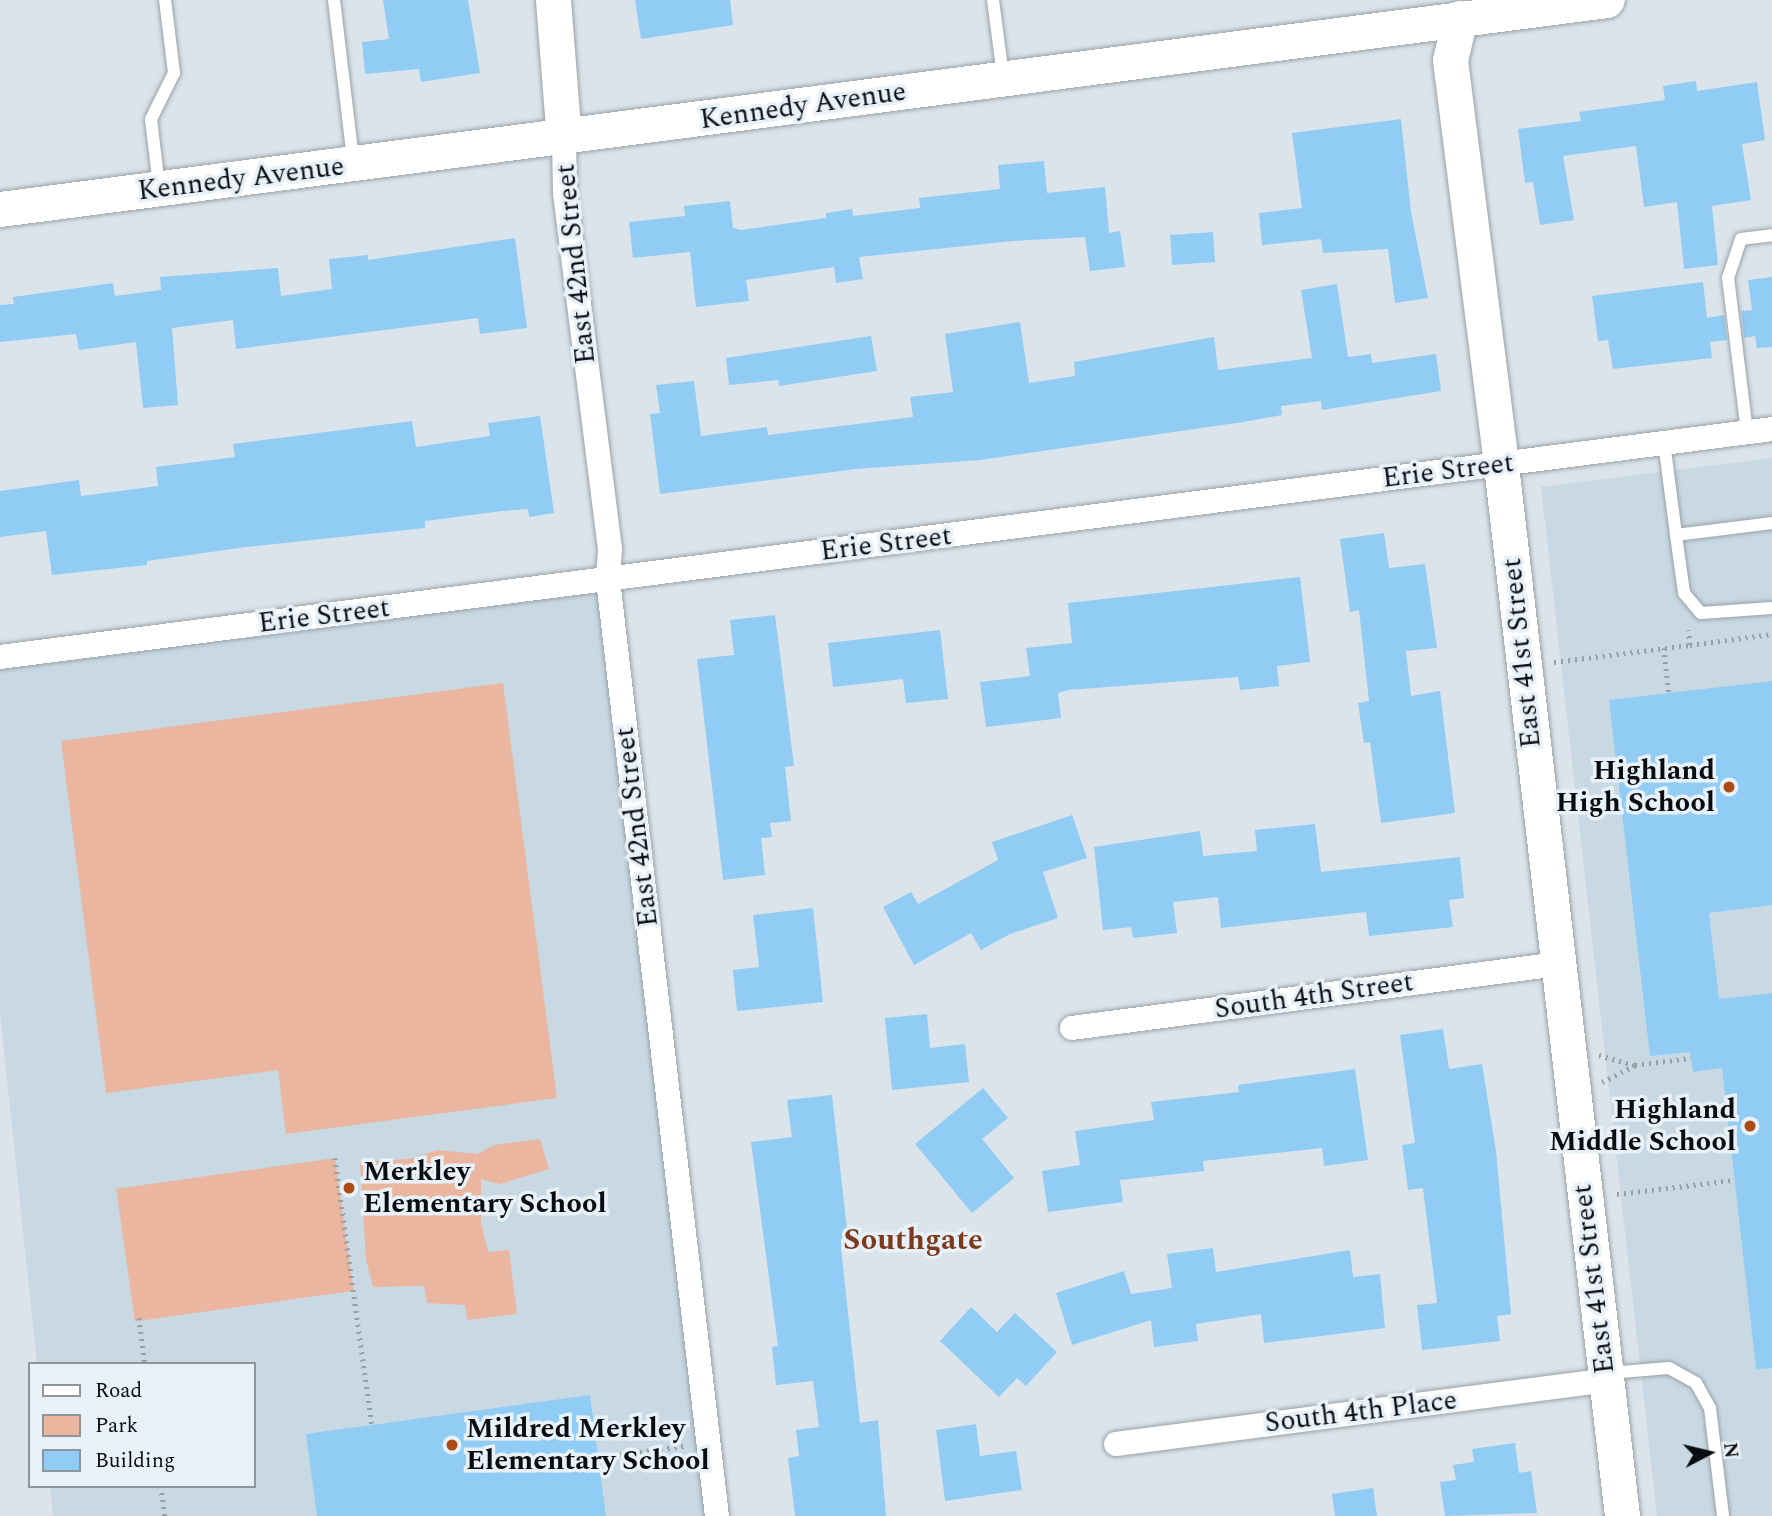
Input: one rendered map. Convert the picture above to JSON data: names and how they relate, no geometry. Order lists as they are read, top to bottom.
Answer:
{
  "streets": {
    "street": [
      "Kennedy Avenue",
      "East 42nd Street",
      "Erie Street",
      "East 41st Street",
      "South 4th Street",
      "South 4th Place"
    ]
  },
  "crossings": [
    ["Kennedy Avenue", "East 42nd Street"],
    ["Kennedy Avenue", "East 41st Street"],
    ["East 42nd Street", "Erie Street"],
    ["Erie Street", "East 41st Street"],
    ["East 41st Street", "South 4th Street"],
    ["East 41st Street", "South 4th Place"]
  ],
  "districts": ["Southgate"],
  "places": [
    "Highland High School",
    "Highland Middle School",
    "Merkley Elementary School",
    "Mildred Merkley Elementary School"
  ],
  "legend": ["Road", "Park", "Building"],
  "north": "right"
}
